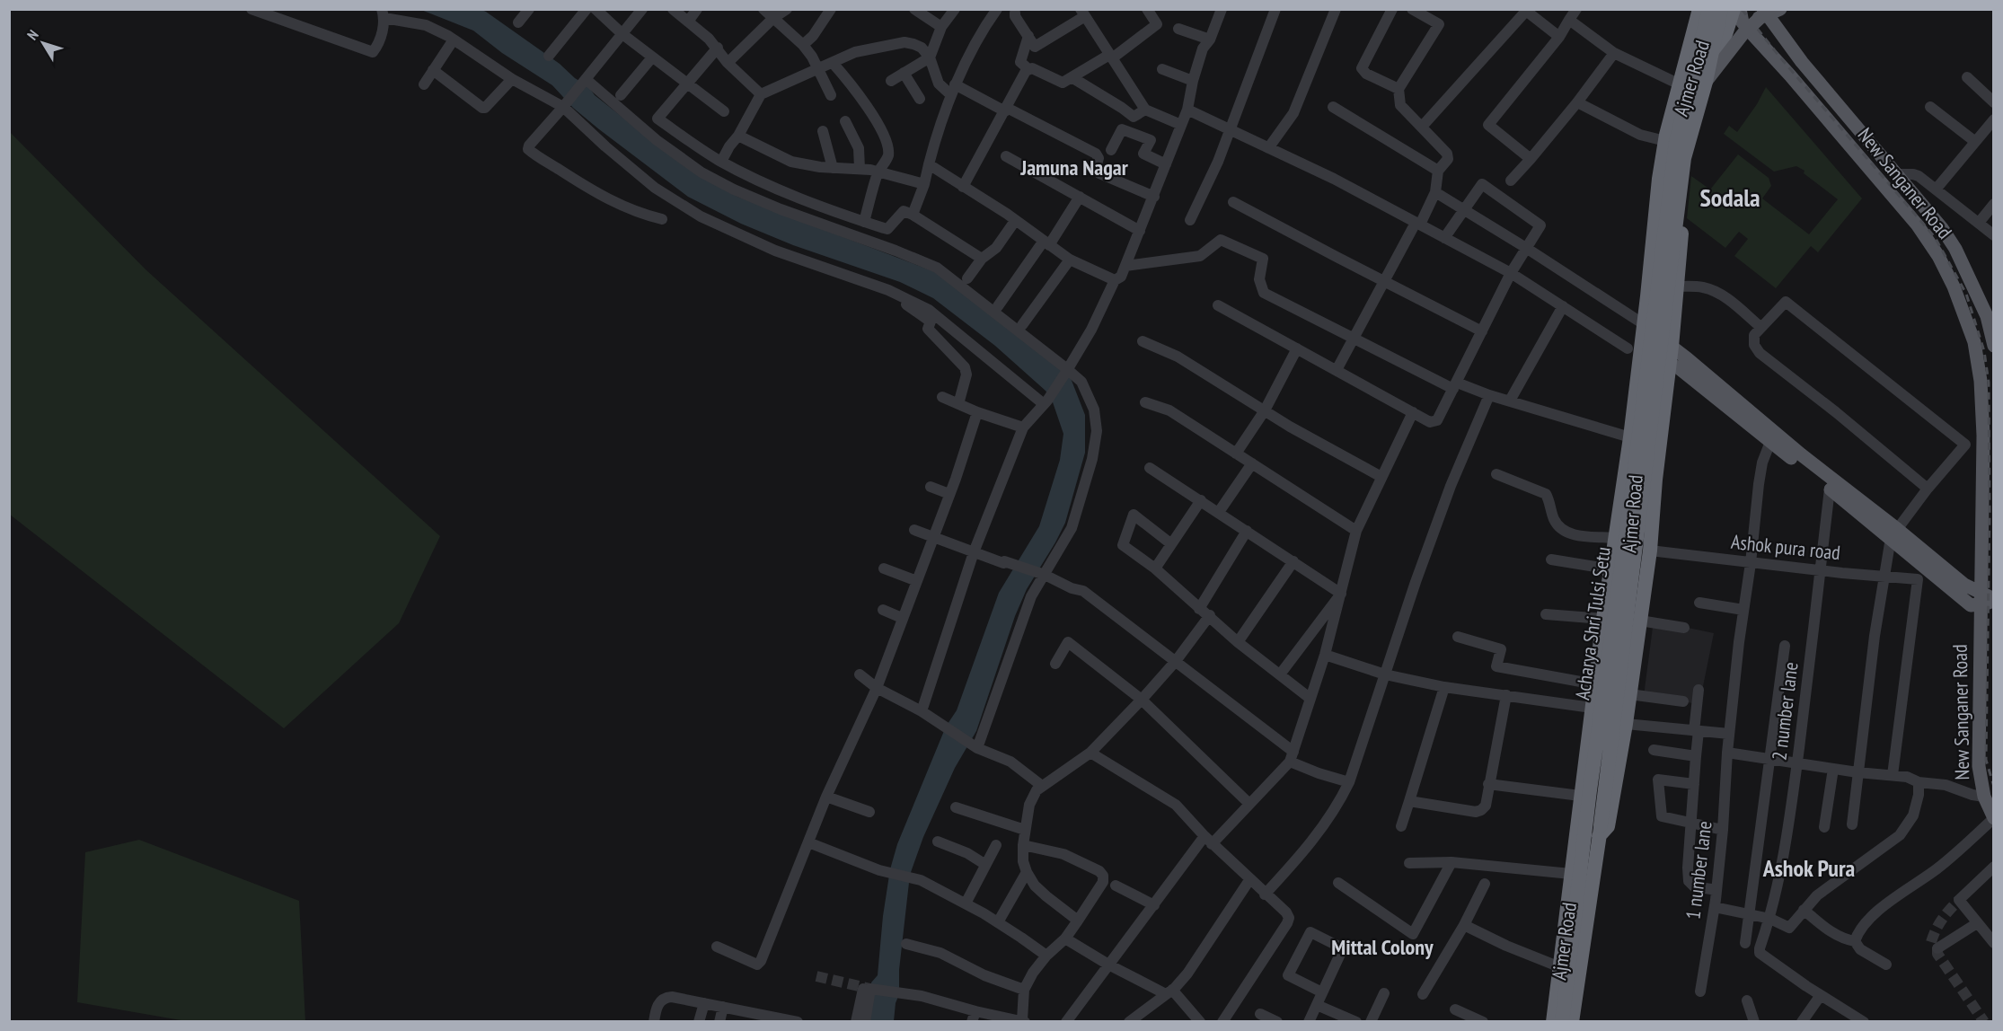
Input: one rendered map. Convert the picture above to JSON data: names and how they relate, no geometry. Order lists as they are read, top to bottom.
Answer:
{
  "streets": {
    "highway": ["Ajmer Road", "Acharya Shri Tulsi Setu"],
    "main road": ["New Sanganer Road"],
    "street": ["Ashok pura road", "2 number lane", "1 number lane"]
  },
  "crossings": [
    ["Ajmer Road", "New Sanganer Road"],
    ["Ajmer Road", "Ashok pura road"],
    ["Ajmer Road", "Acharya Shri Tulsi Setu"],
    ["Ashok pura road", "2 number lane"]
  ],
  "districts": [
    "Jamuna Nagar",
    "Sodala",
    "Ashok Pura",
    "Mittal Colony"
  ],
  "north": "top left"
}
